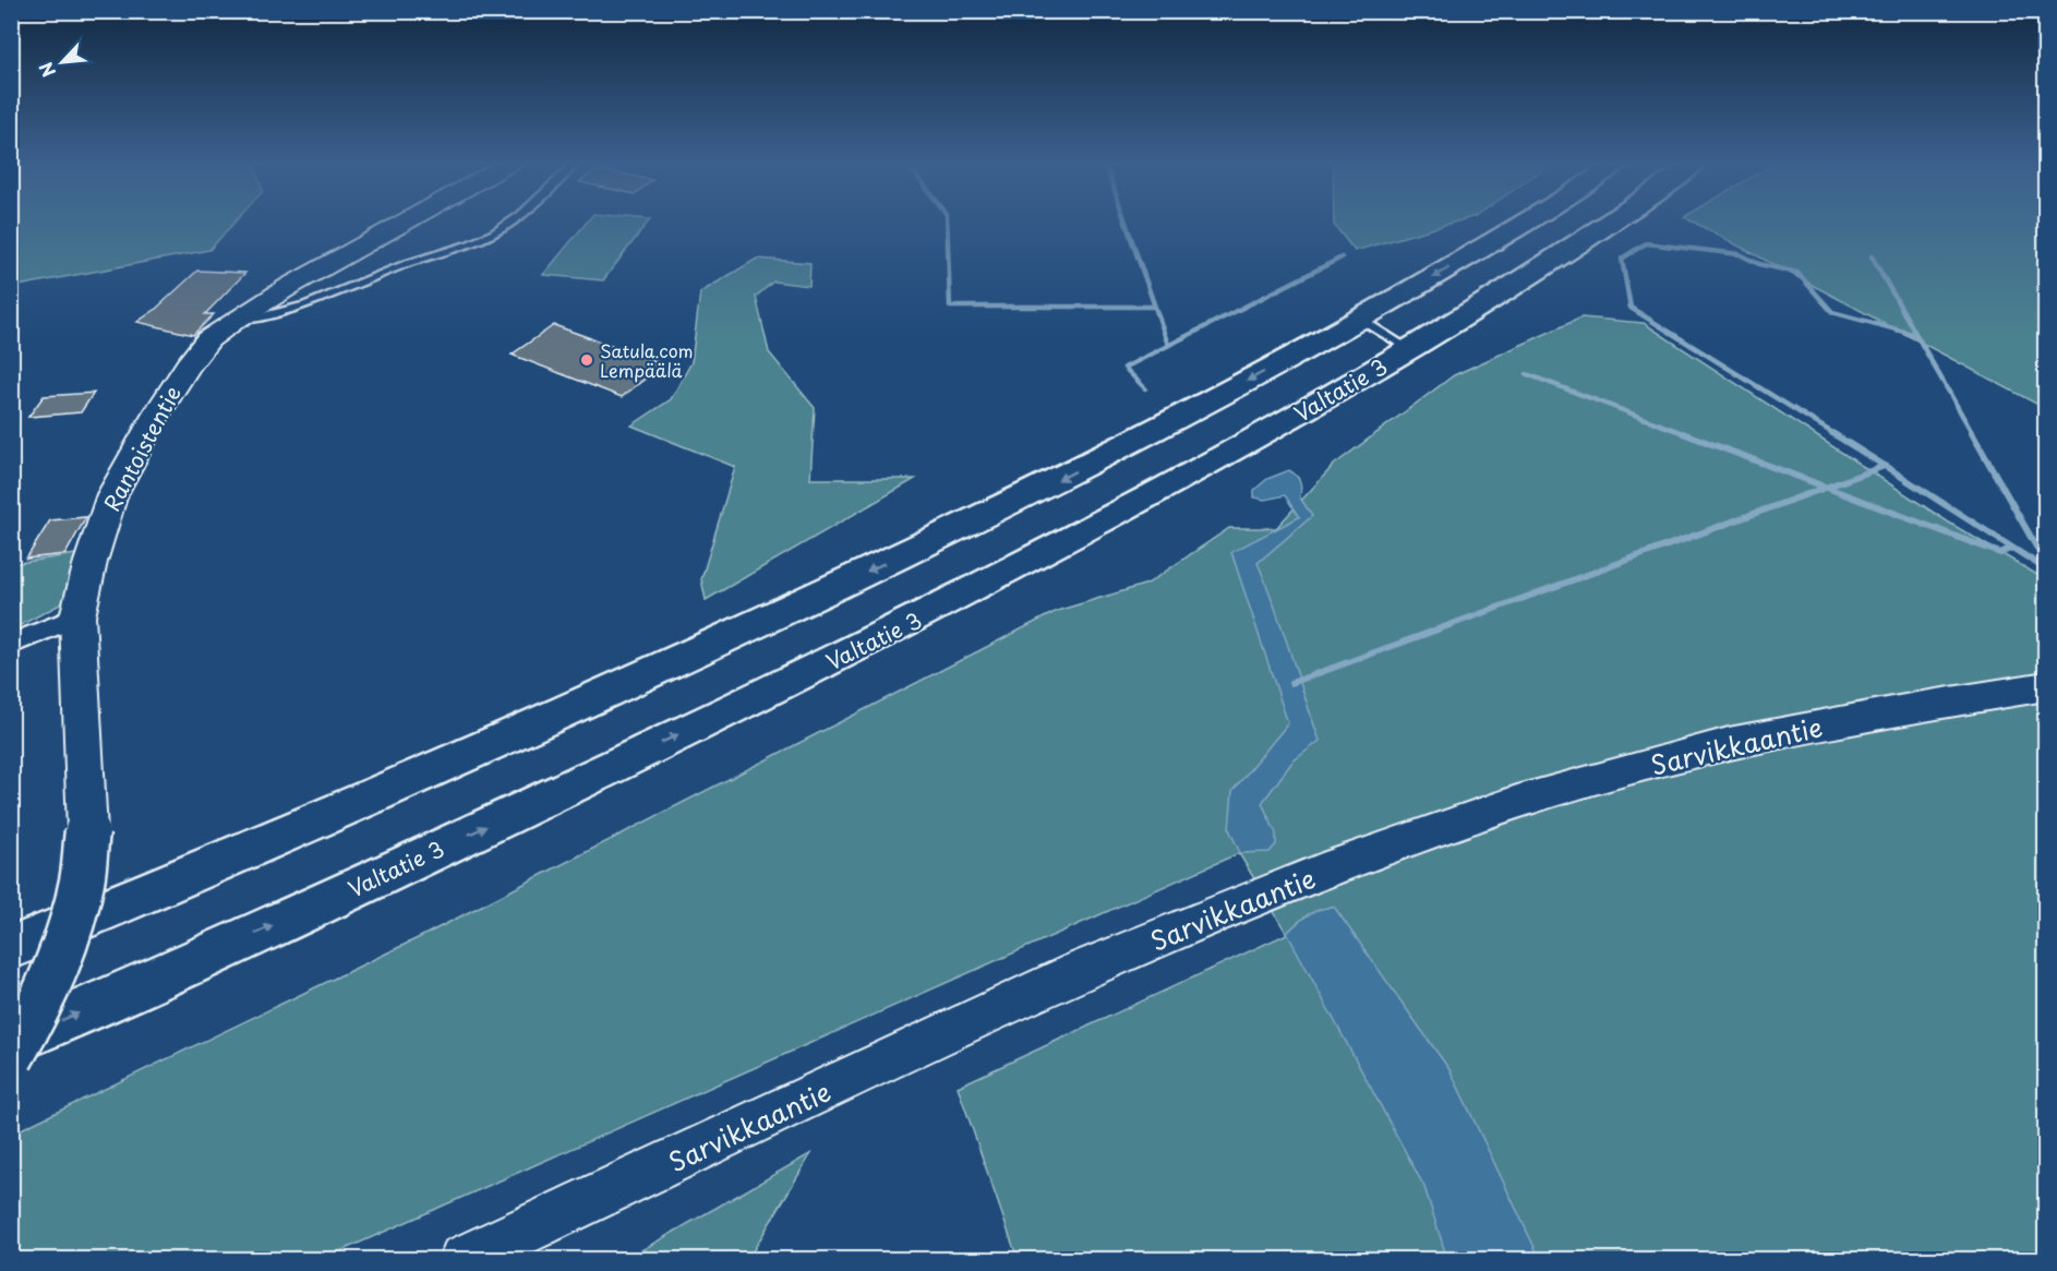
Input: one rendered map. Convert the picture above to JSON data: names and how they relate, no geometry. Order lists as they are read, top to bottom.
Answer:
{
  "streets": {
    "highway": ["Valtatie 3"],
    "street": ["Rantoistentie", "Sarvikkaantie"]
  },
  "places": ["Satula.com Lempäälä"],
  "north": "bottom left"
}
